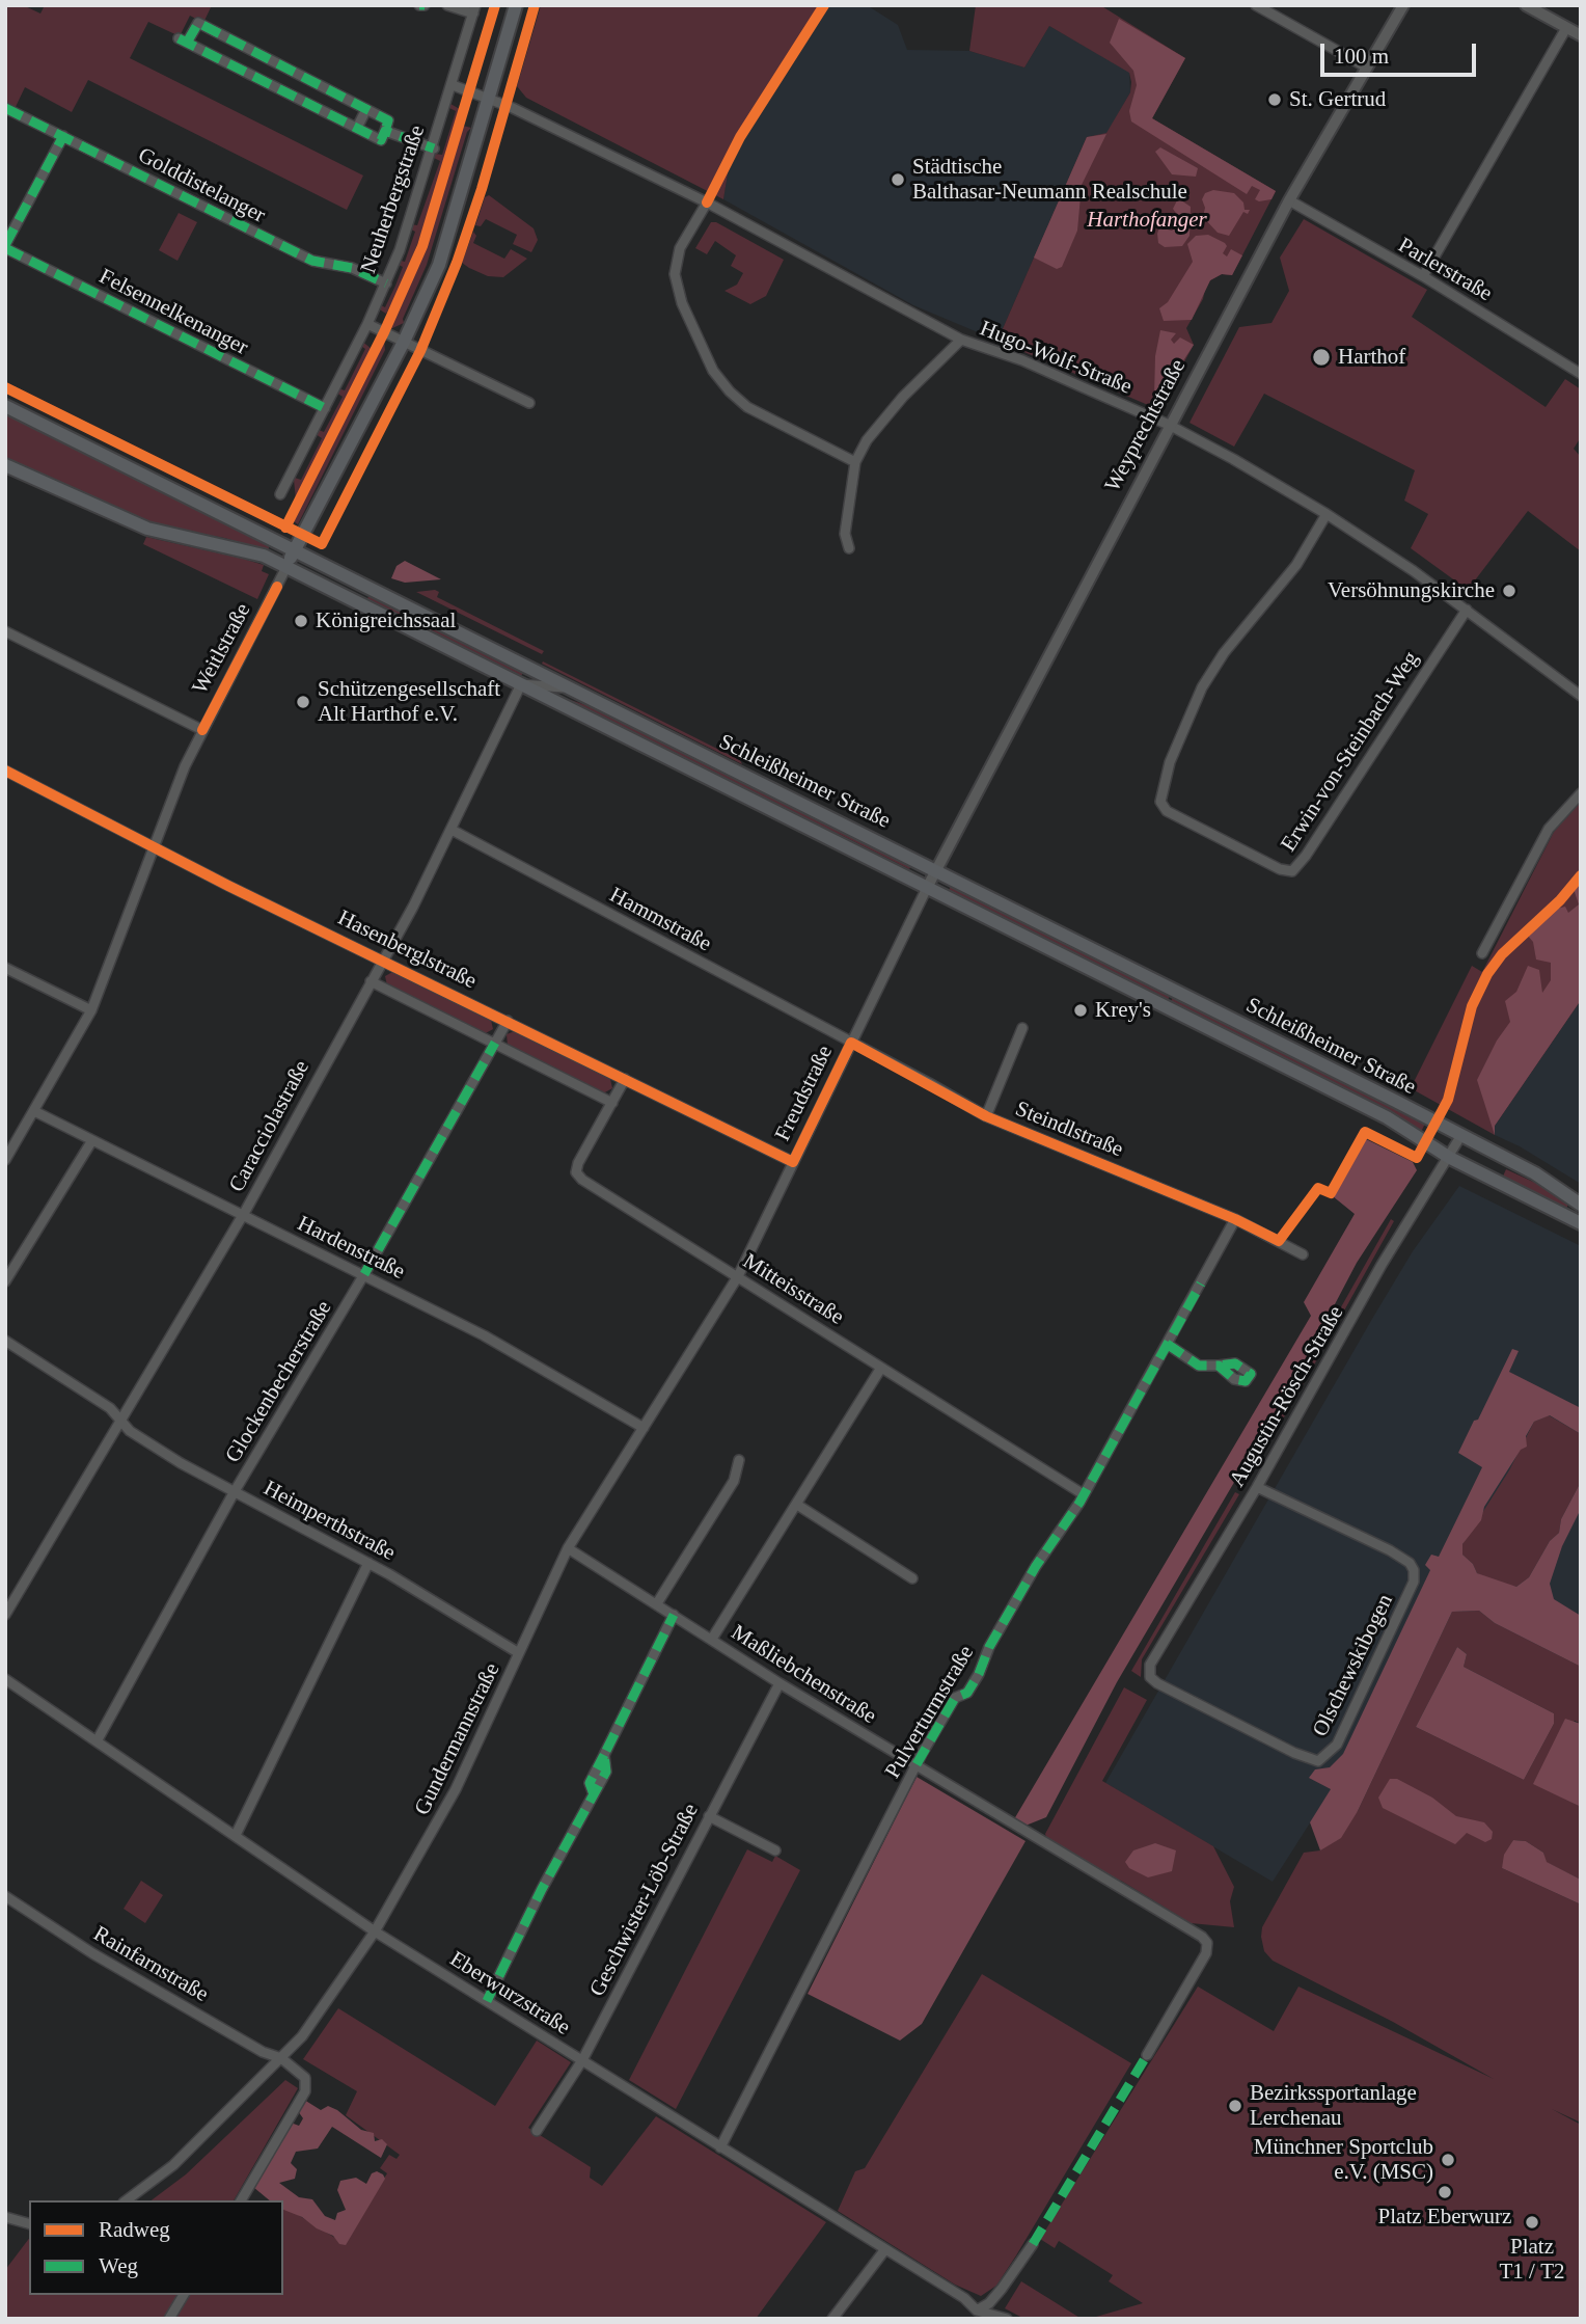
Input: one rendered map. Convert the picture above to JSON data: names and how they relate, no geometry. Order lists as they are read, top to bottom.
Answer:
{
  "streets": {
    "main road": ["Schleißheimer Straße"],
    "street": [
      "Golddistelanger",
      "Neuherbergstraße",
      "Parlerstraße",
      "Felsennelkenanger",
      "Hugo-Wolf-Straße",
      "Weyprechtstraße",
      "Weitlstraße",
      "Erwin-von-Steinbach-Weg",
      "Hammstraße",
      "Hasenberglstraße",
      "Freudstraße",
      "Caracciolastraße",
      "Steindlstraße",
      "Hardenstraße",
      "Mitteisstraße",
      "Glockenbecherstraße",
      "Augustin-Rösch-Straße",
      "Heimperthstraße",
      "Olschewskibogen",
      "Maßliebchenstraße",
      "Pulverturmstraße",
      "Gundermannstraße",
      "Geschwister-Löb-Straße",
      "Rainfarnstraße",
      "Eberwurzstraße"
    ]
  },
  "crossings": [
    ["Golddistelanger", "Neuherbergstraße"],
    ["Neuherbergstraße", "Felsennelkenanger"],
    ["Parlerstraße", "Weyprechtstraße"],
    ["Hugo-Wolf-Straße", "Weyprechtstraße"],
    ["Hugo-Wolf-Straße", "Erwin-von-Steinbach-Weg"],
    ["Weyprechtstraße", "Schleißheimer Straße"],
    ["Weyprechtstraße", "Freudstraße"],
    ["Weitlstraße", "Schleißheimer Straße"],
    ["Weitlstraße", "Hasenberglstraße"],
    ["Weitlstraße", "Hardenstraße"],
    ["Schleißheimer Straße", "Freudstraße"],
    ["Schleißheimer Straße", "Caracciolastraße"],
    ["Schleißheimer Straße", "Augustin-Rösch-Straße"],
    ["Hammstraße", "Freudstraße"],
    ["Hammstraße", "Caracciolastraße"],
    ["Hammstraße", "Steindlstraße"],
    ["Hasenberglstraße", "Freudstraße"],
    ["Hasenberglstraße", "Caracciolastraße"],
    ["Hasenberglstraße", "Mitteisstraße"],
    ["Hasenberglstraße", "Glockenbecherstraße"],
    ["Freudstraße", "Steindlstraße"],
    ["Freudstraße", "Mitteisstraße"],
    ["Freudstraße", "Gundermannstraße"],
    ["Caracciolastraße", "Hardenstraße"],
    ["Caracciolastraße", "Heimperthstraße"],
    ["Steindlstraße", "Pulverturmstraße"],
    ["Hardenstraße", "Glockenbecherstraße"],
    ["Hardenstraße", "Gundermannstraße"],
    ["Mitteisstraße", "Pulverturmstraße"],
    ["Mitteisstraße", "Gundermannstraße"],
    ["Glockenbecherstraße", "Heimperthstraße"],
    ["Glockenbecherstraße", "Eberwurzstraße"],
    ["Augustin-Rösch-Straße", "Olschewskibogen"],
    ["Heimperthstraße", "Gundermannstraße"],
    ["Maßliebchenstraße", "Pulverturmstraße"],
    ["Maßliebchenstraße", "Gundermannstraße"],
    ["Maßliebchenstraße", "Geschwister-Löb-Straße"],
    ["Pulverturmstraße", "Eberwurzstraße"],
    ["Gundermannstraße", "Rainfarnstraße"],
    ["Gundermannstraße", "Eberwurzstraße"],
    ["Geschwister-Löb-Straße", "Eberwurzstraße"]
  ],
  "parks": ["Harthofanger"],
  "places": [
    "St. Gertrud",
    "Städtische Balthasar-Neumann Realschule",
    "Harthof",
    "Versöhnungskirche",
    "Königreichssaal",
    "Schützengesellschaft Alt Harthof e.V.",
    "Krey's",
    "Bezirkssportanlage Lerchenau",
    "Münchner Sportclub e.V. (MSC)",
    "Platz Eberwurz",
    "Platz T1 / T2"
  ],
  "legend": ["Radweg", "Weg"],
  "scale_bar": "100 m"
}
